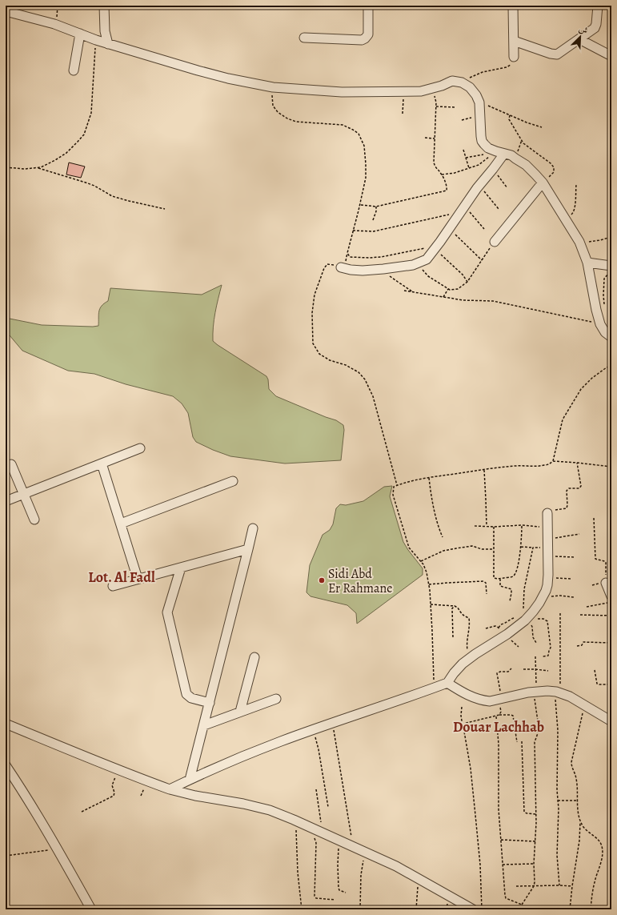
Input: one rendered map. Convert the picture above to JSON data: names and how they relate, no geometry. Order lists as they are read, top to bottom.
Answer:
{
  "districts": ["Lot. Al Fadl", "Douar Lachhab"],
  "places": ["Sidi Abd Er Rahmane"],
  "north": "top right"
}
